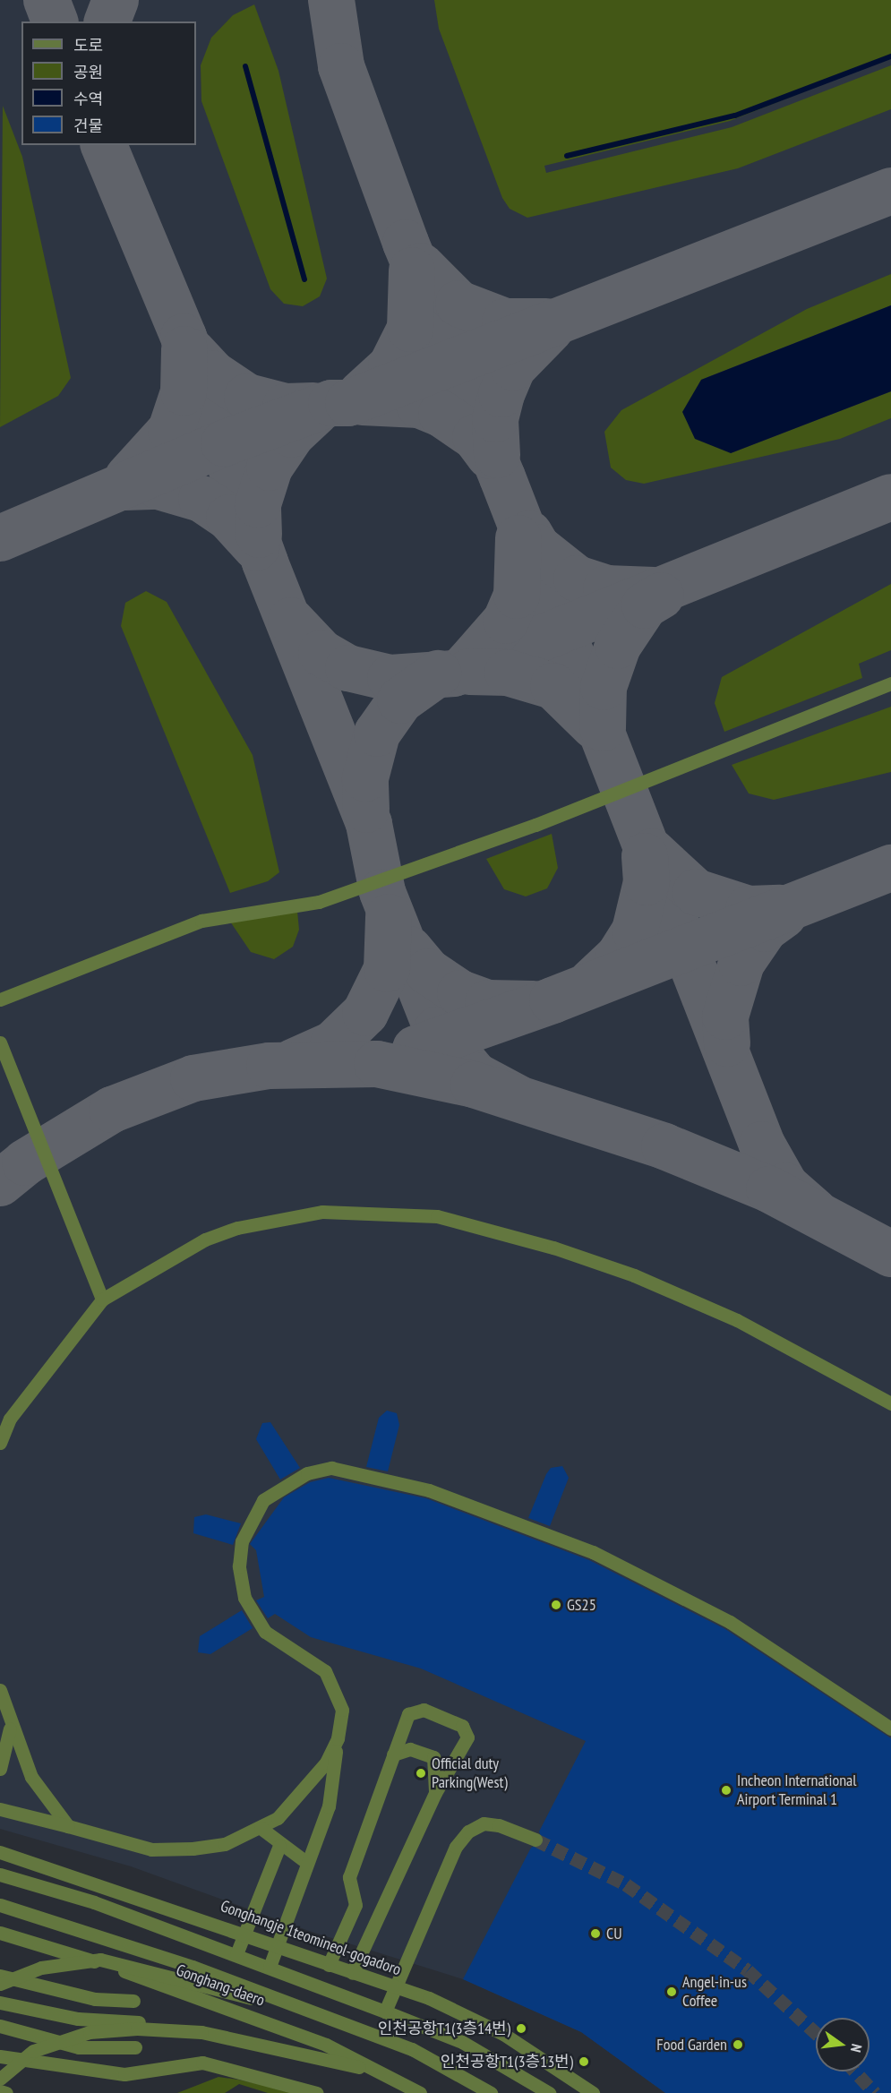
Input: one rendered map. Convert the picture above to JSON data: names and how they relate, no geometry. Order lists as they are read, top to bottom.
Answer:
{
  "streets": {
    "street": ["Gonghangje 1teomineol-gogadoro", "Gonghang-daero"]
  },
  "places": [
    "GS25",
    "Official duty Parking(West)",
    "Incheon International Airport Terminal 1",
    "CU",
    "Angel-in-us Coffee",
    "인천공항T1(3층14번)",
    "Food Garden",
    "인천공항T1(3층13번)"
  ],
  "legend": [
    "도로",
    "공원",
    "수역",
    "건물"
  ],
  "north": "right"
}
